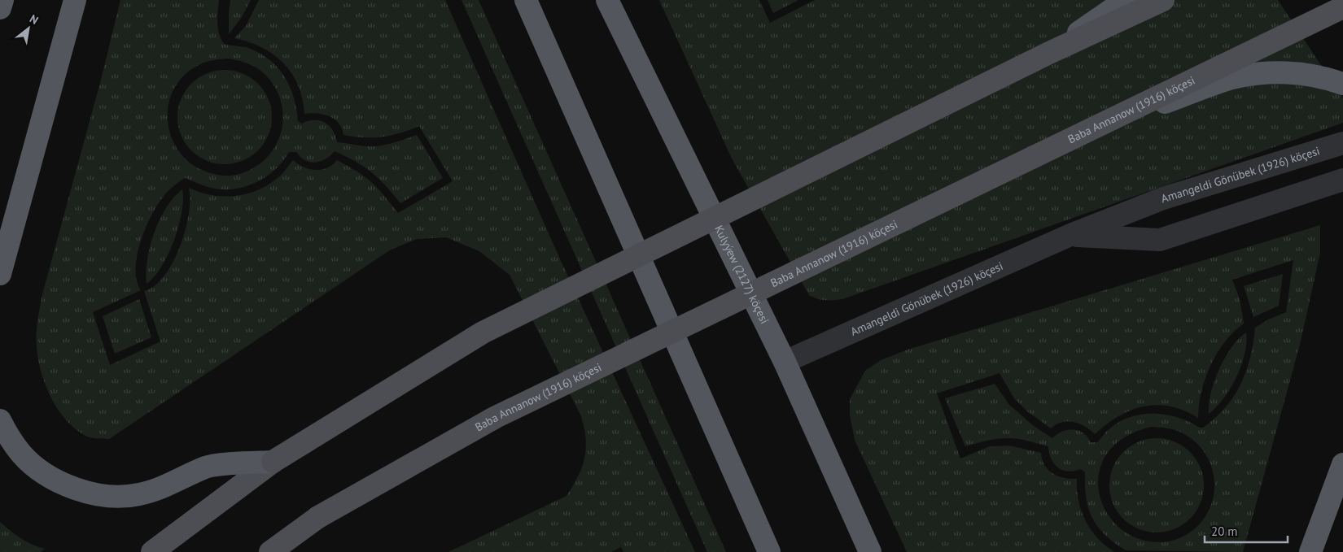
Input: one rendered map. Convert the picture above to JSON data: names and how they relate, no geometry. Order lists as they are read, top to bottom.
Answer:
{
  "streets": {
    "highway": ["Kulyýew (2127) köçesi"],
    "main road": ["Baba Annanow (1916) köçesi"],
    "street": ["Amangeldi Gönübek (1926) köçesi"]
  },
  "crossings": [
    ["Amangeldi Gönübek (1926) köçesi", "Kulyýew (2127) köçesi"]
  ],
  "scale_bar": "20 m",
  "north": "top right"
}
